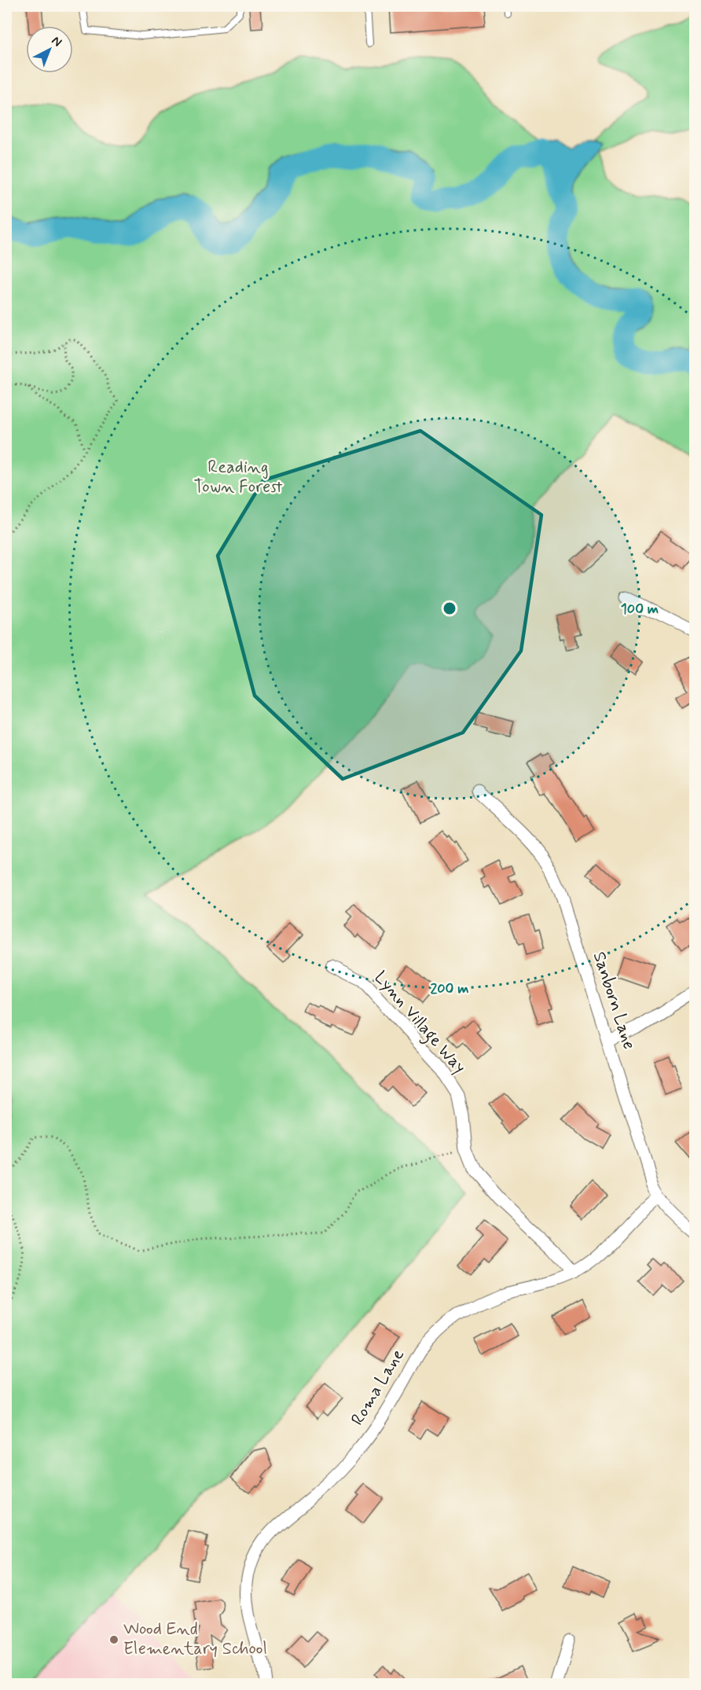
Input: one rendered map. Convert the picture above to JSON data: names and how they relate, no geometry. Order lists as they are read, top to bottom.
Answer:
{
  "streets": {
    "street": ["Sanborn Lane", "Lynn Village Way", "Roma Lane"]
  },
  "crossings": [
    ["Sanborn Lane", "Roma Lane"],
    ["Lynn Village Way", "Roma Lane"]
  ],
  "parks": ["Reading Town Forest"],
  "places": ["Wood End Elementary School"],
  "north": "top right",
  "rings": ["100 m", "200 m"]
}
